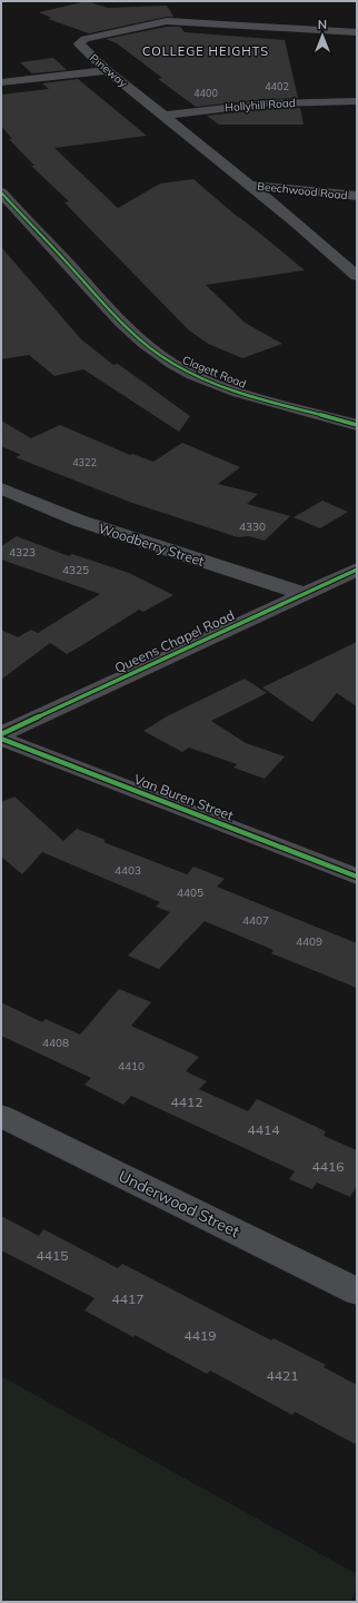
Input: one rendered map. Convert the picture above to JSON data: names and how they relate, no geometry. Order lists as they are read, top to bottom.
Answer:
{
  "streets": {
    "street": [
      "Pineway",
      "Hollyhill Road",
      "Beechwood Road",
      "Clagett Road",
      "Woodberry Street",
      "Queens Chapel Road",
      "Van Buren Street",
      "Underwood Street"
    ]
  },
  "crossings": [
    ["Pineway", "Hollyhill Road"],
    ["Pineway", "Beechwood Road"],
    ["Woodberry Street", "Queens Chapel Road"]
  ],
  "districts": ["COLLEGE HEIGHTS"],
  "house_numbers": [
    "4402",
    "4400",
    "4322",
    "4330",
    "4323",
    "4325",
    "4403",
    "4405",
    "4407",
    "4409",
    "4408",
    "4410",
    "4412",
    "4414",
    "4416",
    "4415",
    "4417",
    "4419",
    "4421"
  ],
  "north": "top"
}
